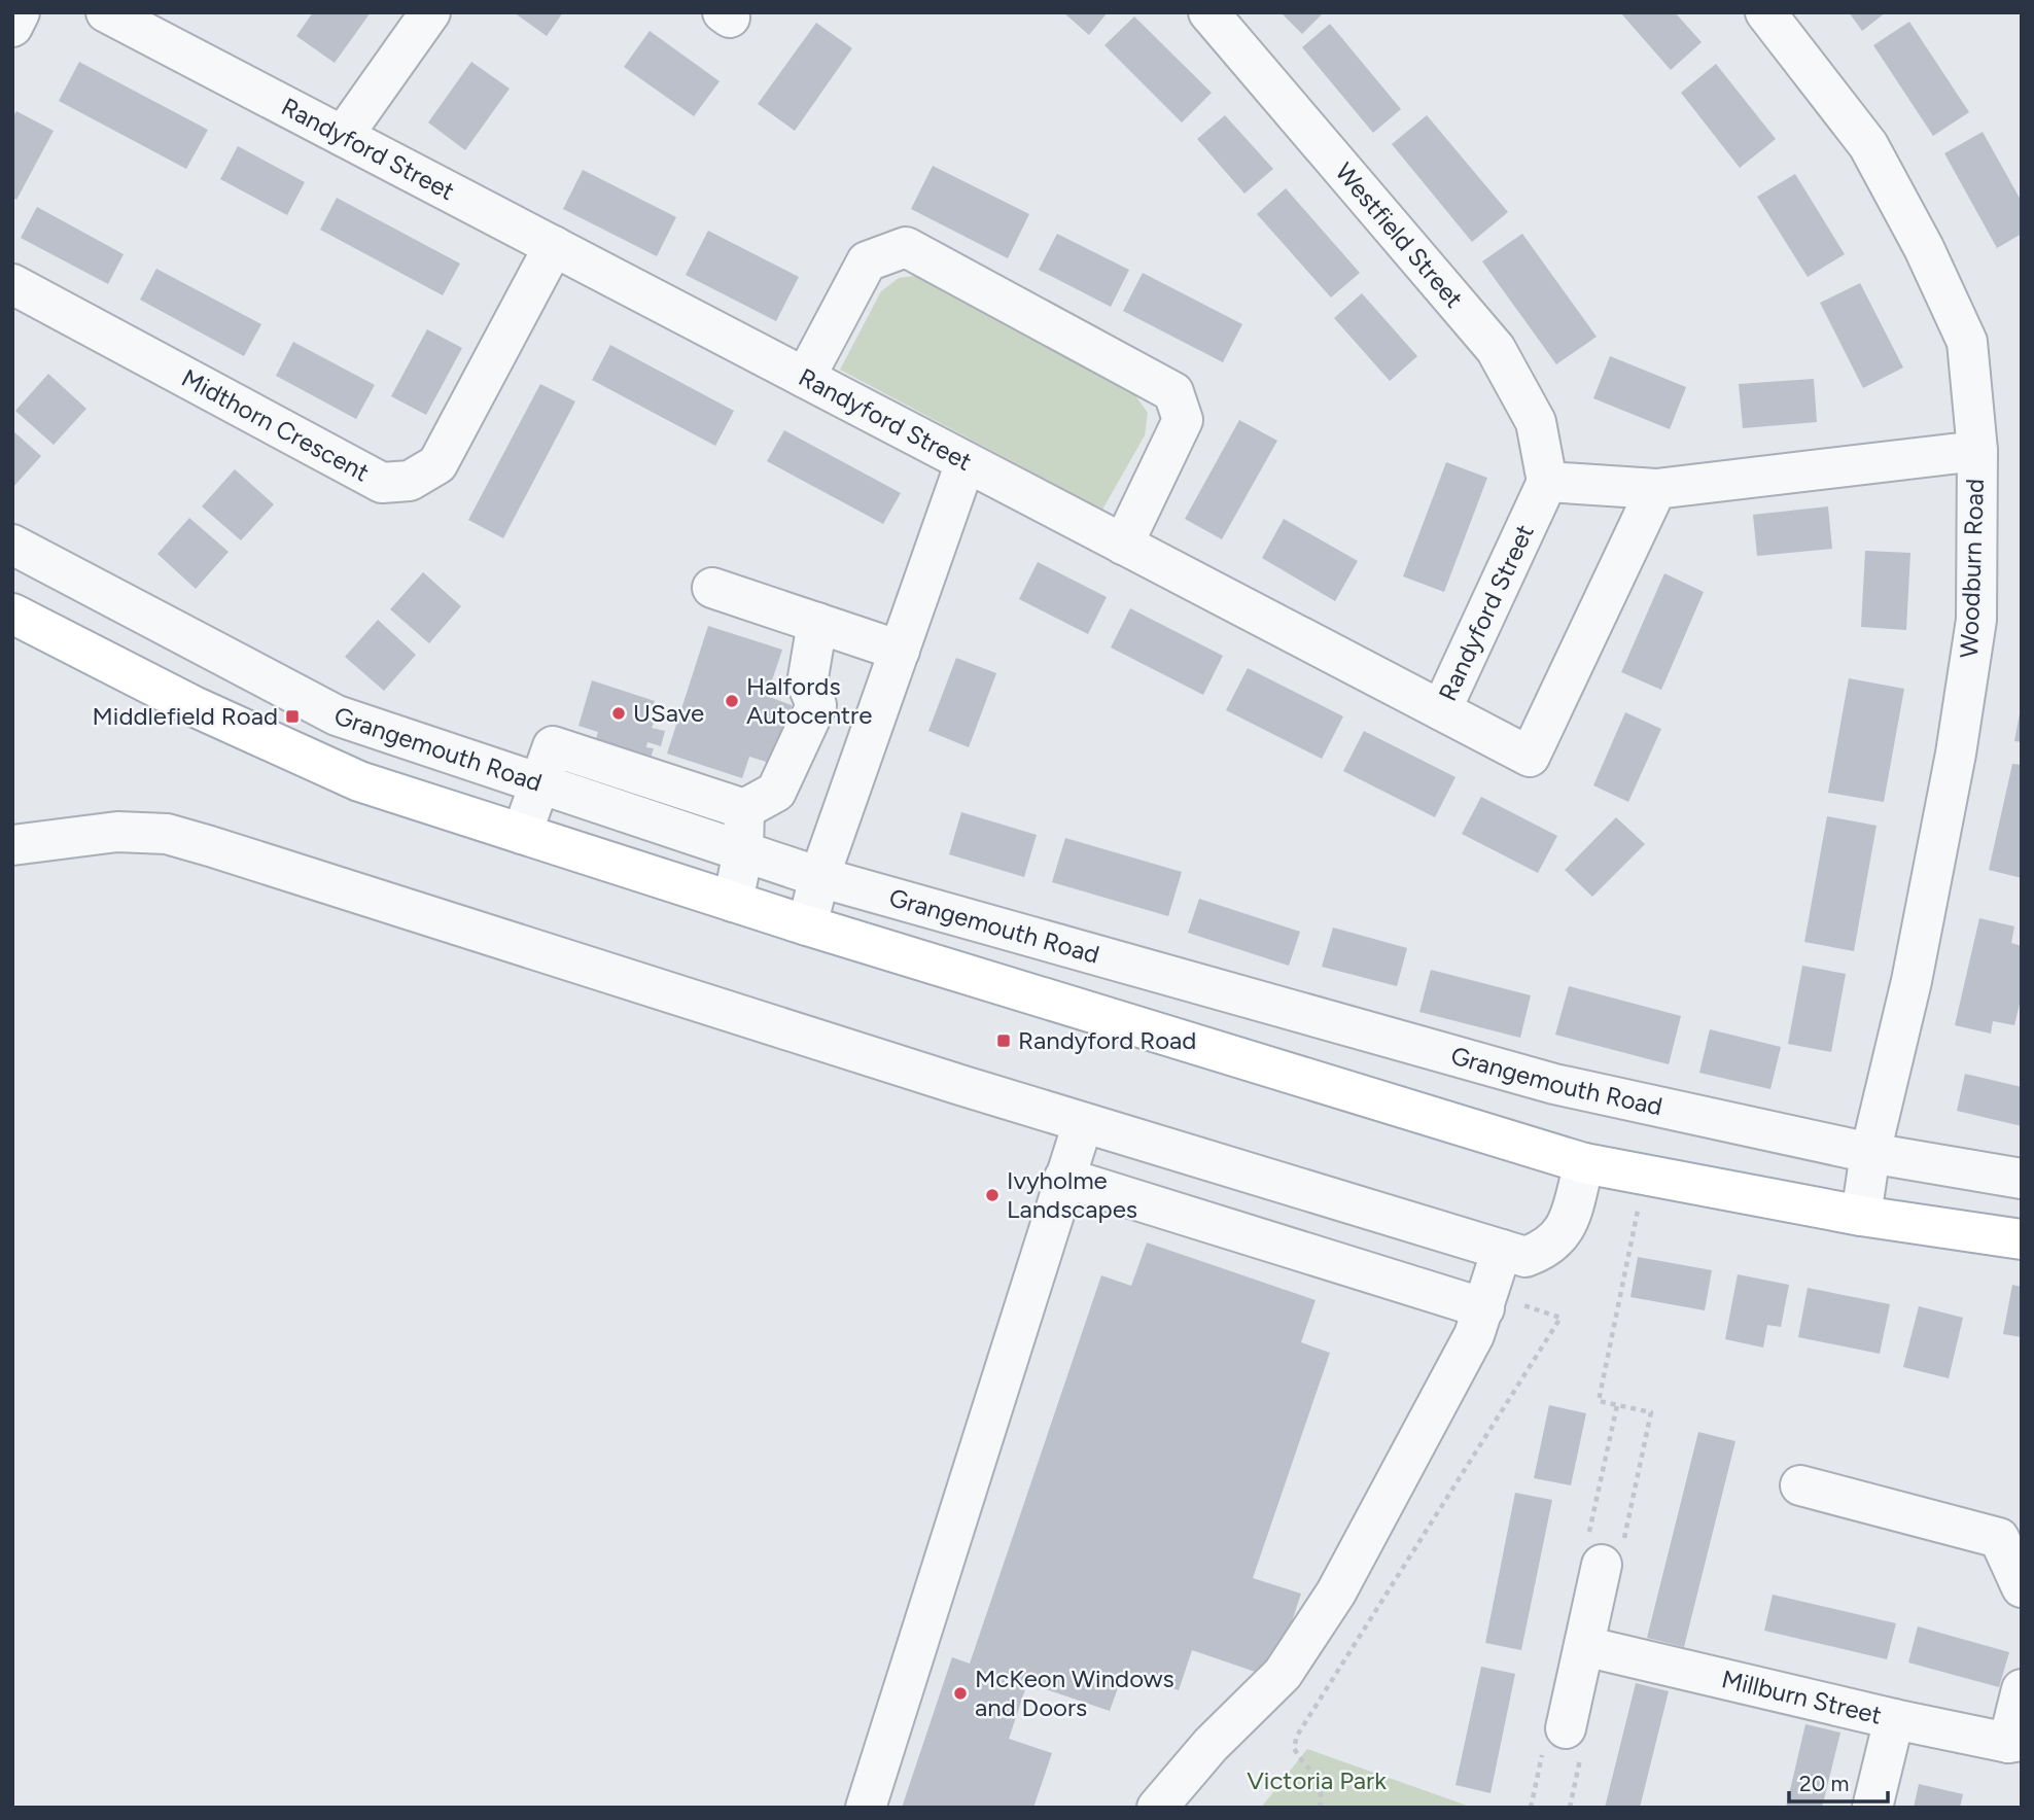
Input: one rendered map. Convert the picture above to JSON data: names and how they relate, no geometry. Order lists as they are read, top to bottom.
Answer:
{
  "streets": {
    "main road": ["Grangemouth Road"],
    "street": [
      "Randyford Street",
      "Westfield Street",
      "Midthorn Crescent",
      "Woodburn Road",
      "Millburn Street"
    ]
  },
  "crossings": [
    ["Randyford Street", "Westfield Street"],
    ["Randyford Street", "Midthorn Crescent"],
    ["Woodburn Road", "Grangemouth Road"]
  ],
  "parks": ["Victoria Park"],
  "places": {
    "other": [
      "Halfords Autocentre",
      "USave",
      "Ivyholme Landscapes",
      "McKeon Windows and Doors"
    ],
    "transit": ["Middlefield Road", "Randyford Road"]
  },
  "scale_bar": "20 m"
}
